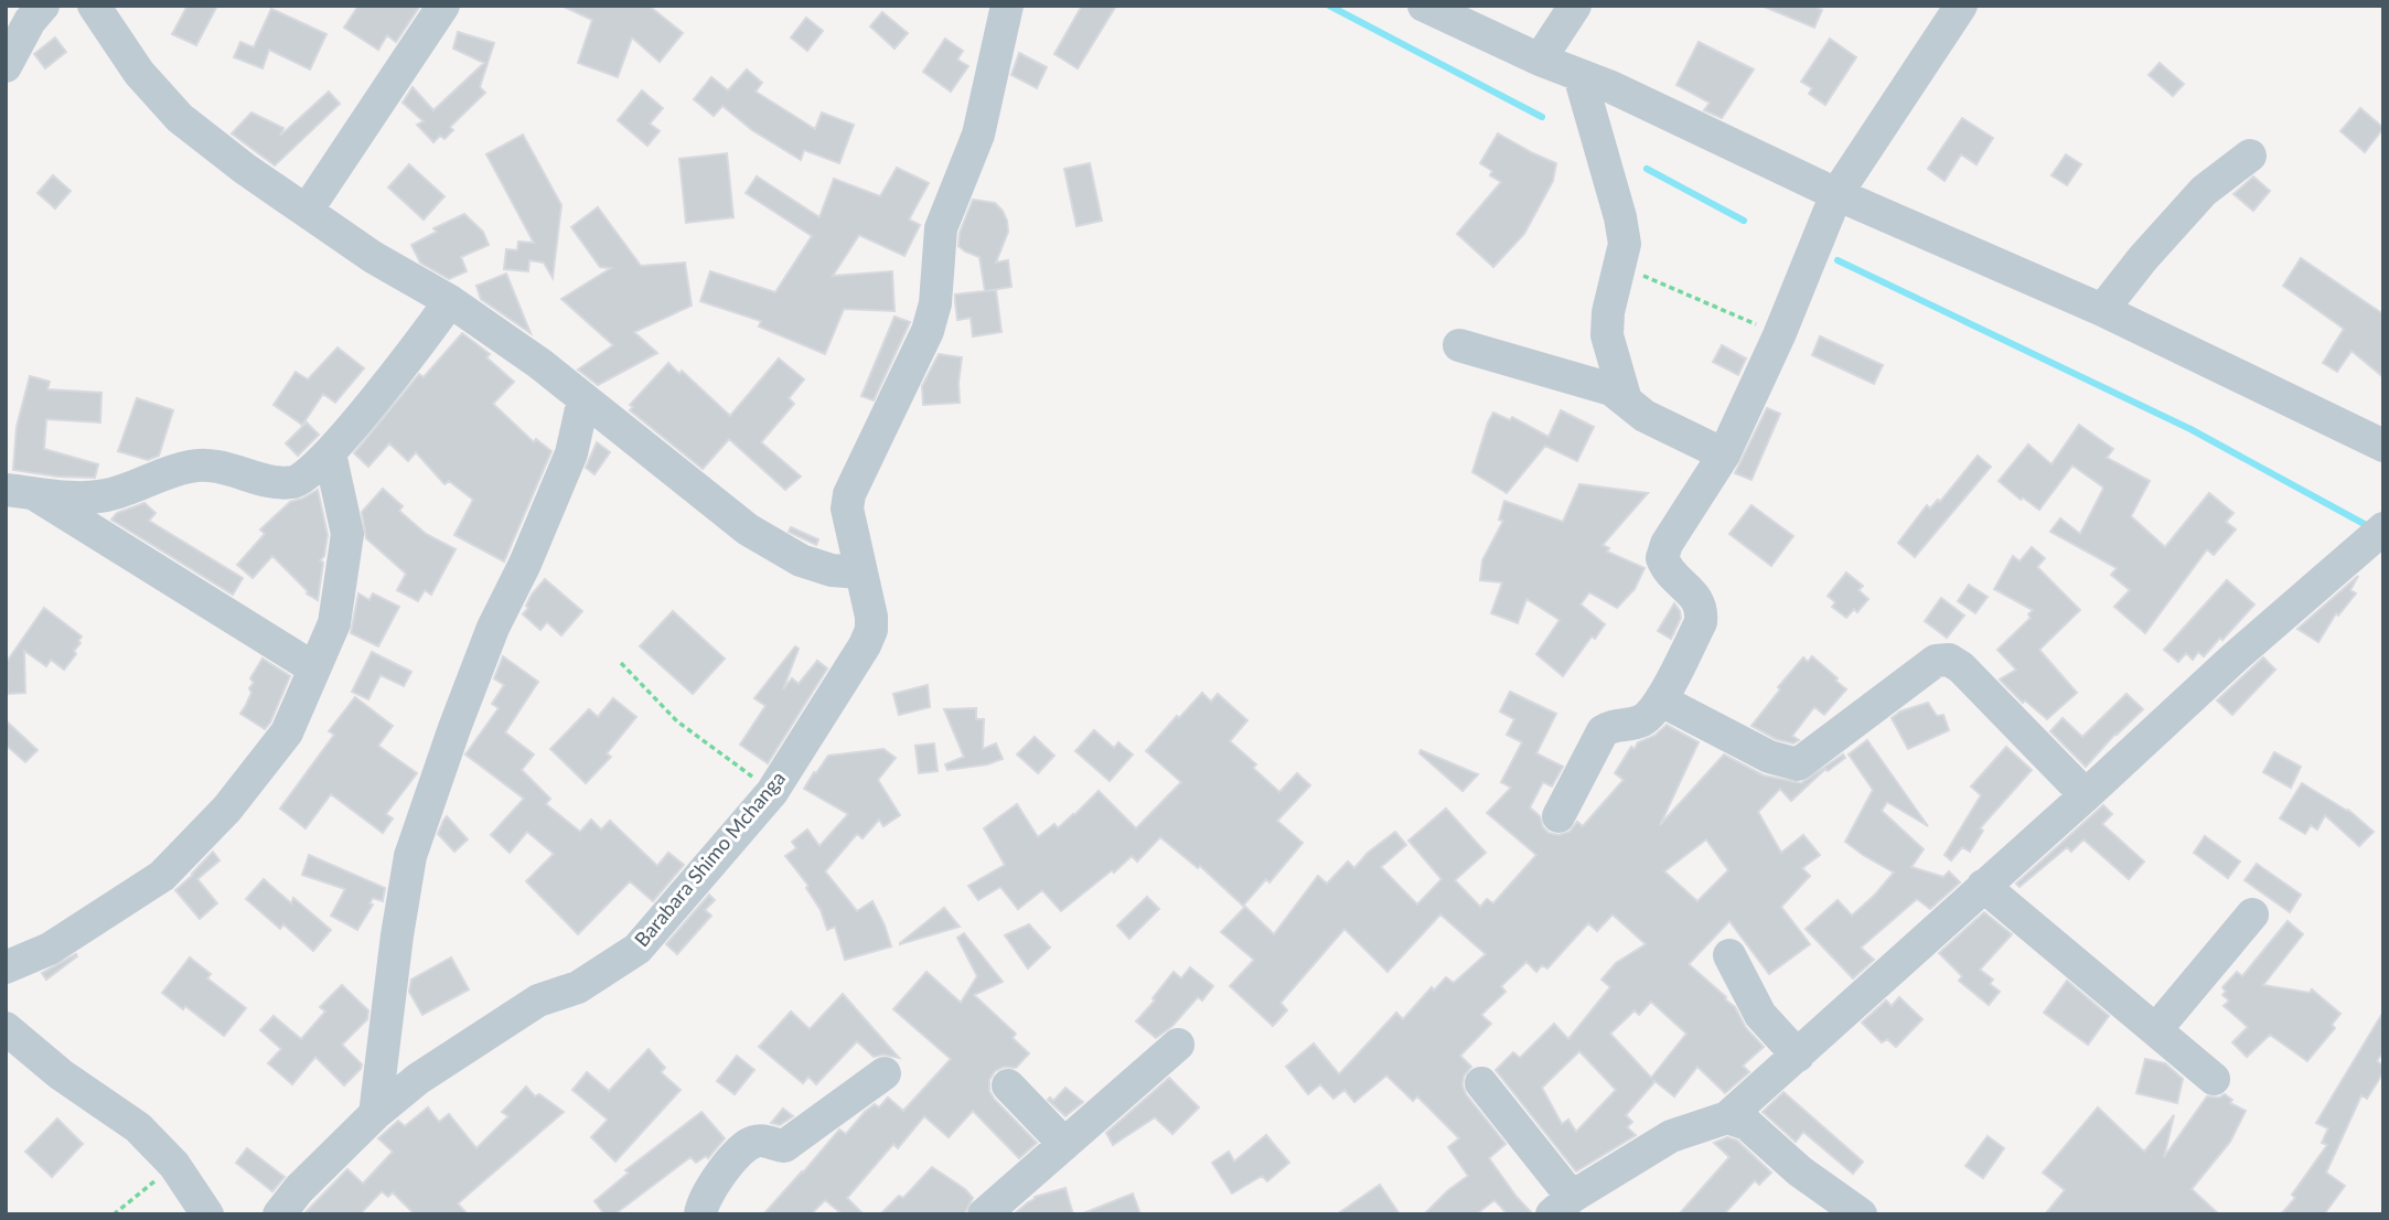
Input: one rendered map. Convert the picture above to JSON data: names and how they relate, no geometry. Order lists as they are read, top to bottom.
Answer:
{
  "streets": {
    "street": ["Barabara Shimo Mchanga"]
  }
}
